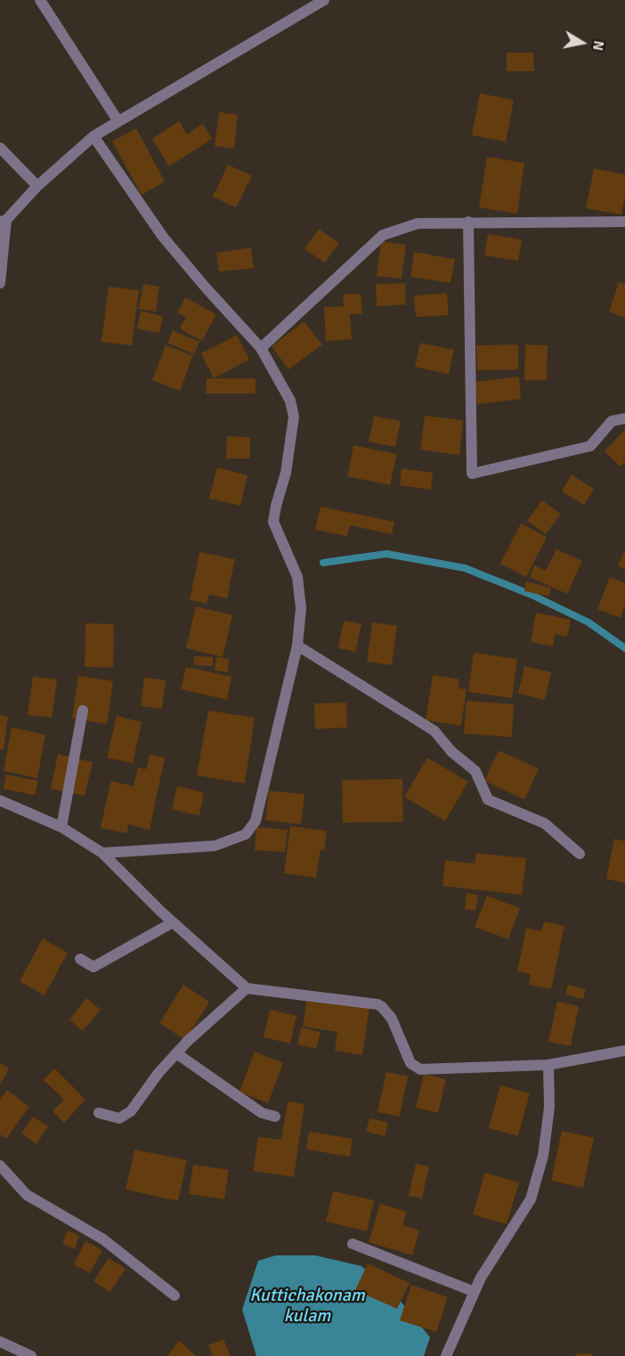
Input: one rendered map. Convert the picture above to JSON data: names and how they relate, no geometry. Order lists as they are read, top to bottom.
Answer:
{
  "water": ["Kuttichakonam kulam"],
  "north": "right"
}
